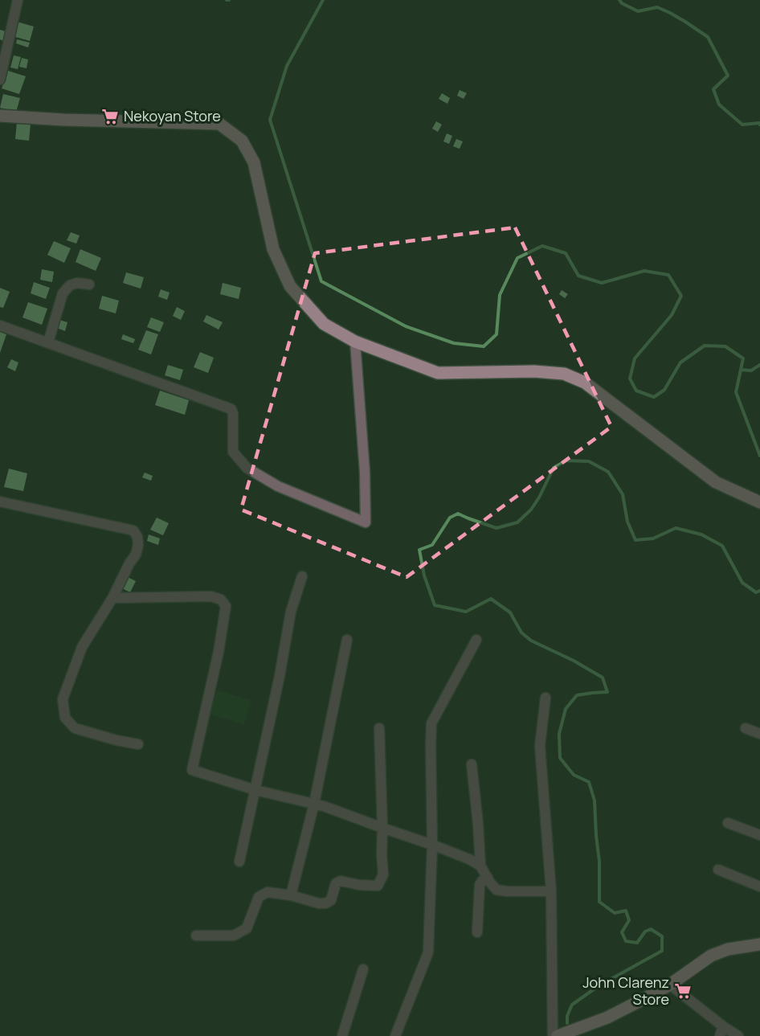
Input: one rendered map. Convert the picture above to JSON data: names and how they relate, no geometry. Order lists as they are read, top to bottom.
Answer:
{
  "places": {
    "supermarket": ["Nekoyan Store", "John Clarenz Store"]
  }
}
